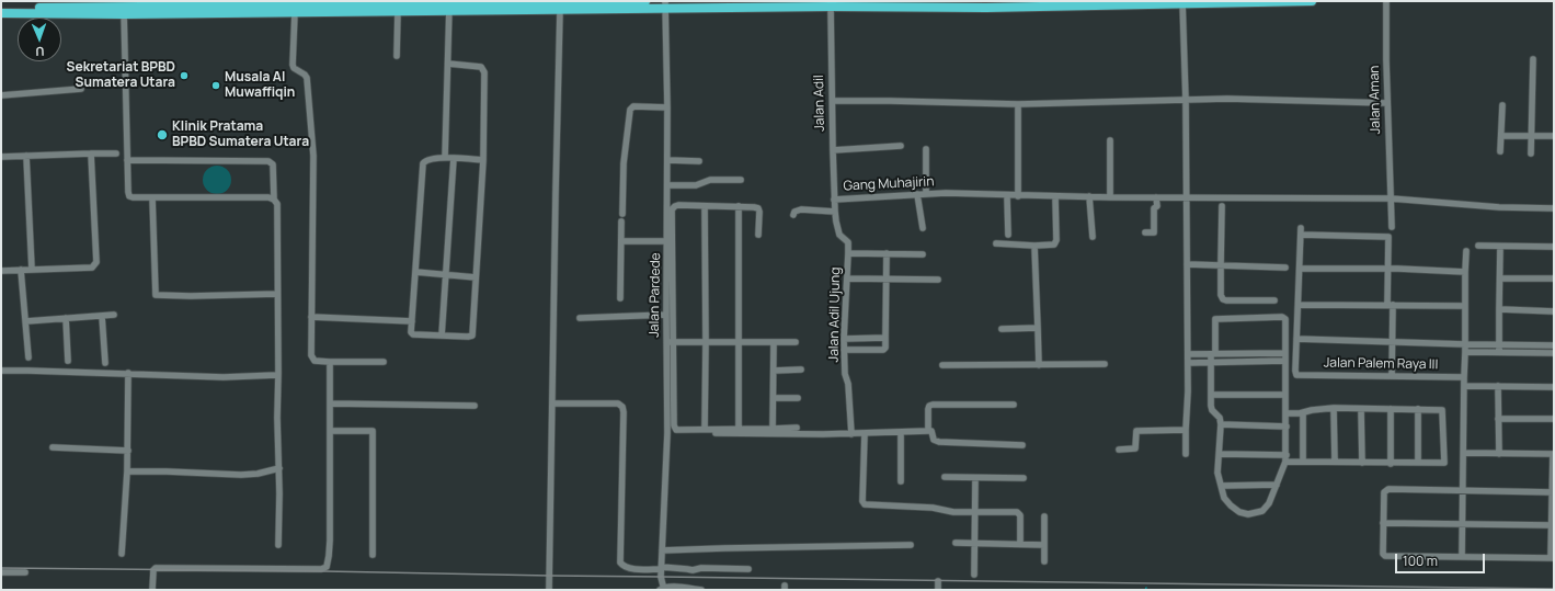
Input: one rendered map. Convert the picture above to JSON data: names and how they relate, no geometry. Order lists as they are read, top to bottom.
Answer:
{
  "streets": {
    "street": [
      "Jalan Aman",
      "Jalan Adil",
      "Gang Muhajirin",
      "Jalan Pardede",
      "Jalan Adil Ujung",
      "Jalan Palem Raya III"
    ]
  },
  "crossings": [
    ["Jalan Aman", "Gang Muhajirin"],
    ["Jalan Adil", "Gang Muhajirin"],
    ["Jalan Adil", "Jalan Adil Ujung"],
    ["Gang Muhajirin", "Jalan Adil Ujung"]
  ],
  "places": ["Sekretariat BPBD Sumatera Utara", "Musala Al Muwaffiqin", "Klinik Pratama BPBD Sumatera Utara"],
  "scale_bar": "100 m",
  "north": "bottom"
}
